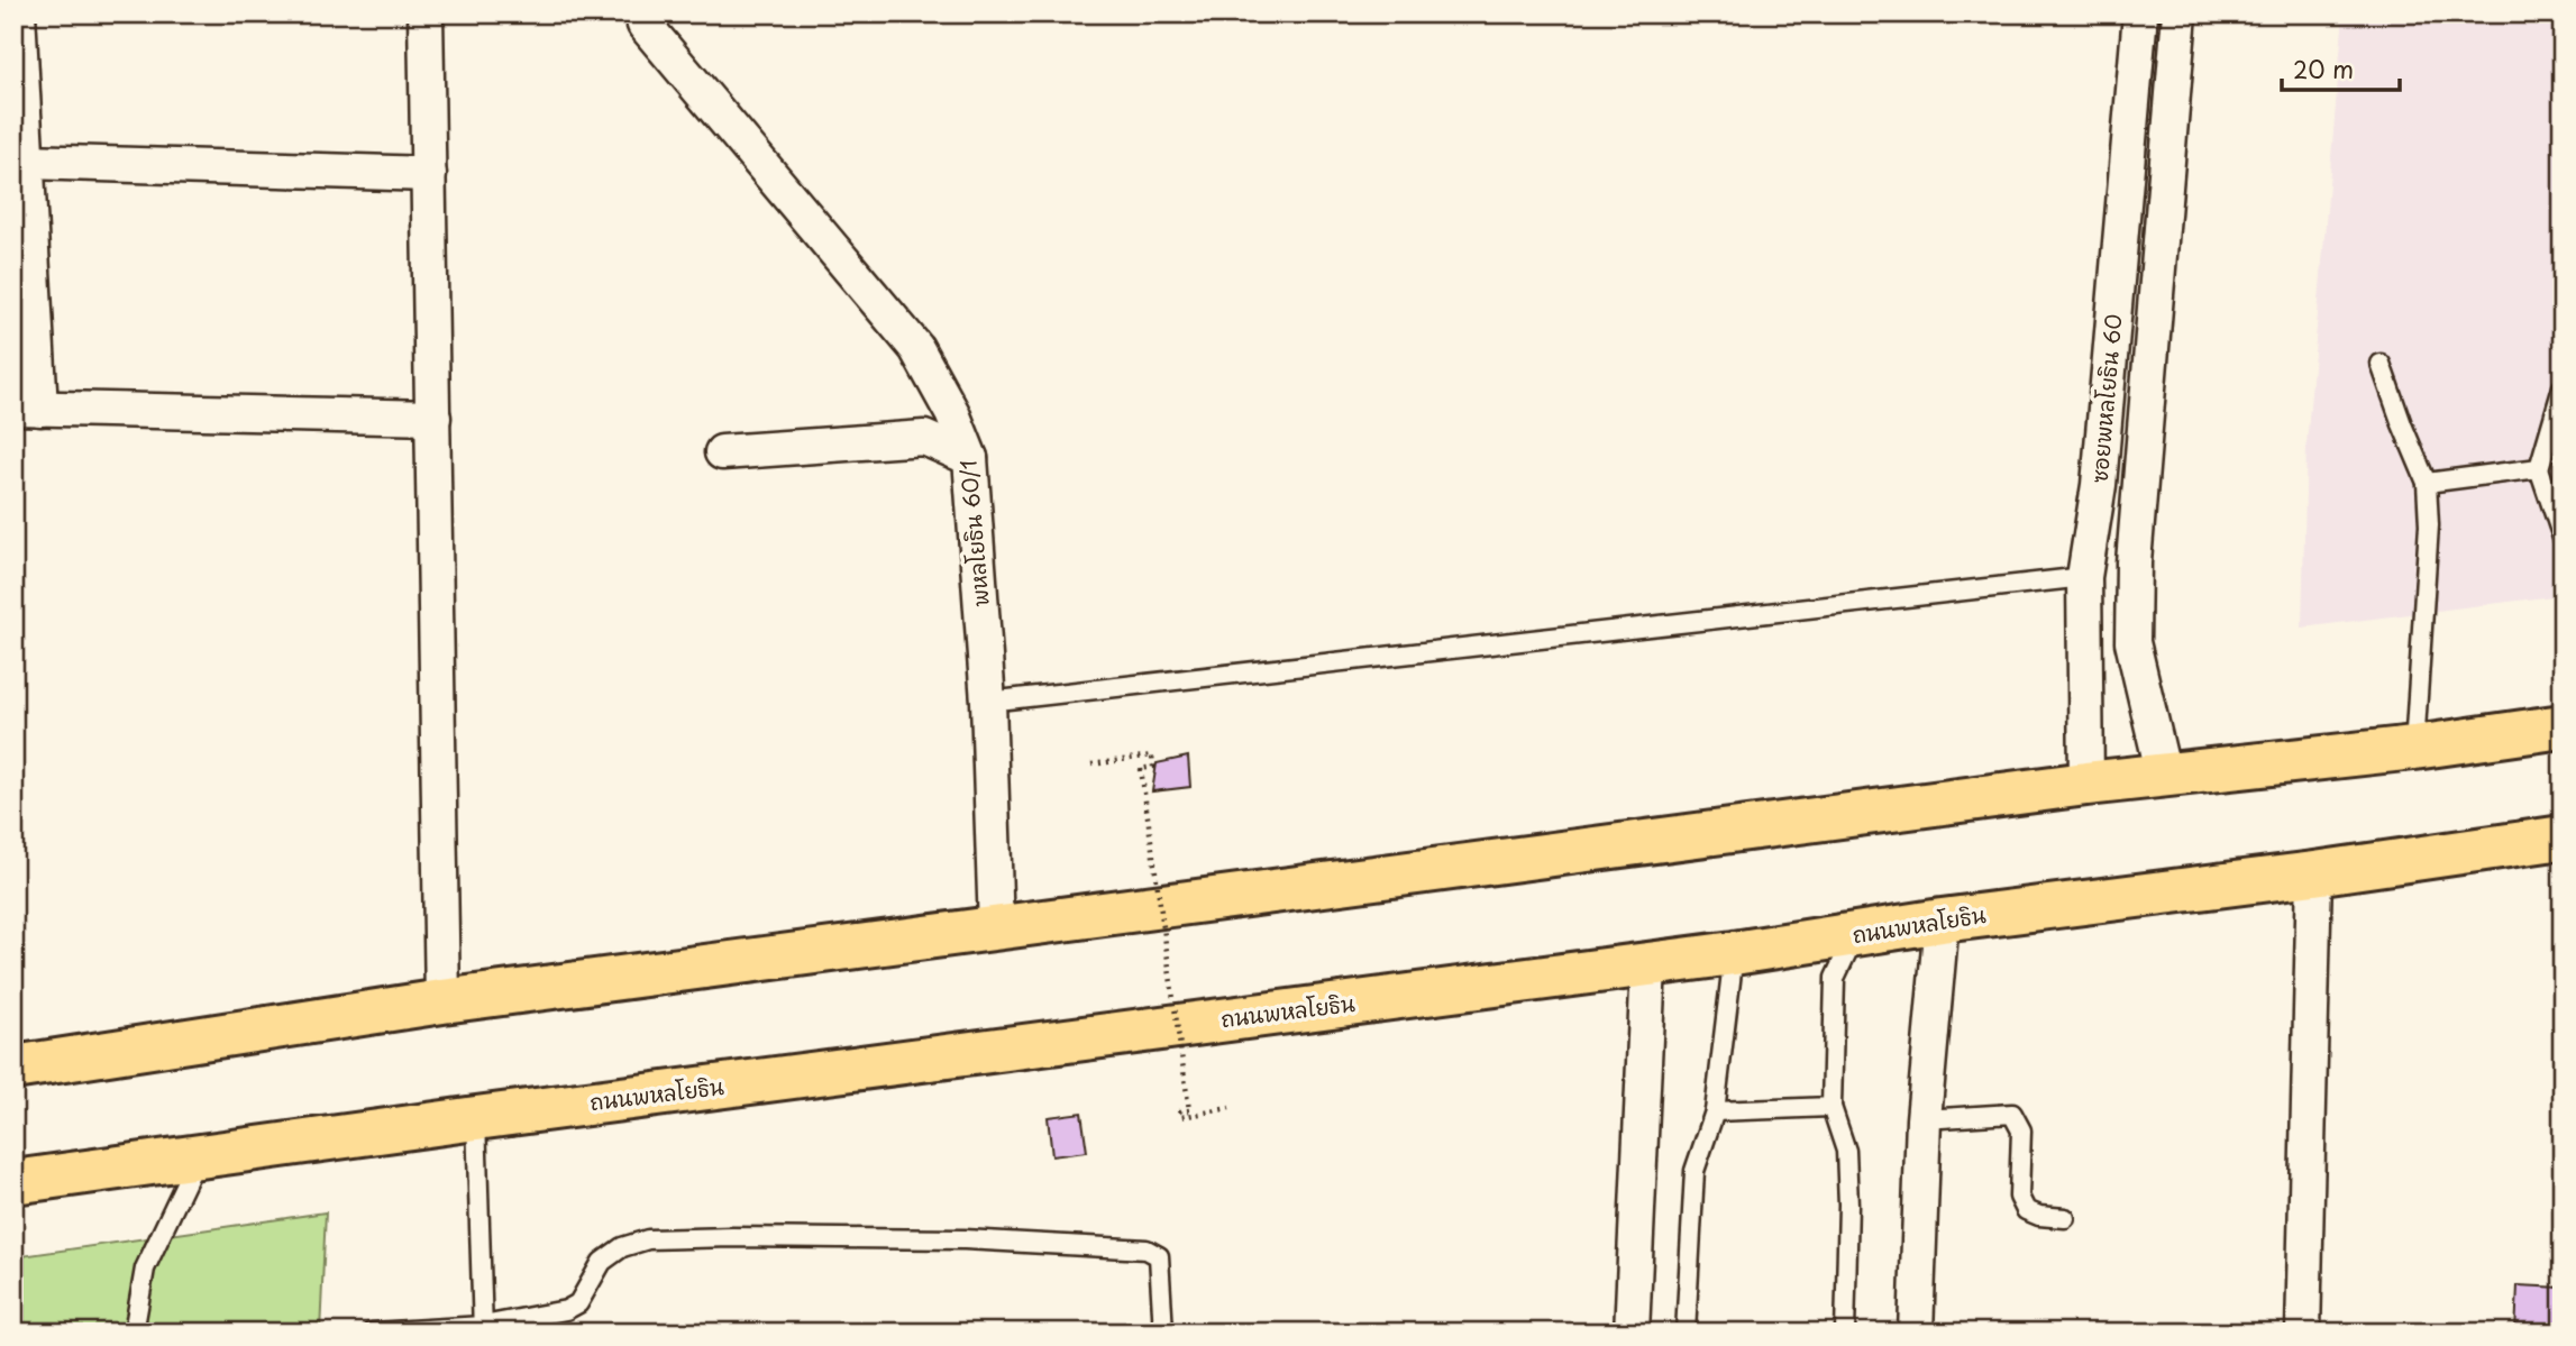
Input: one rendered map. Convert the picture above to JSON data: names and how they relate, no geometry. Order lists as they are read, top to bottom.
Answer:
{
  "streets": {
    "main road": ["ถนนพหลโยธิน"],
    "street": ["ซอยพหลโยธิน 60", "พหลโยธิน 60/1"]
  },
  "scale_bar": "20 m"
}
